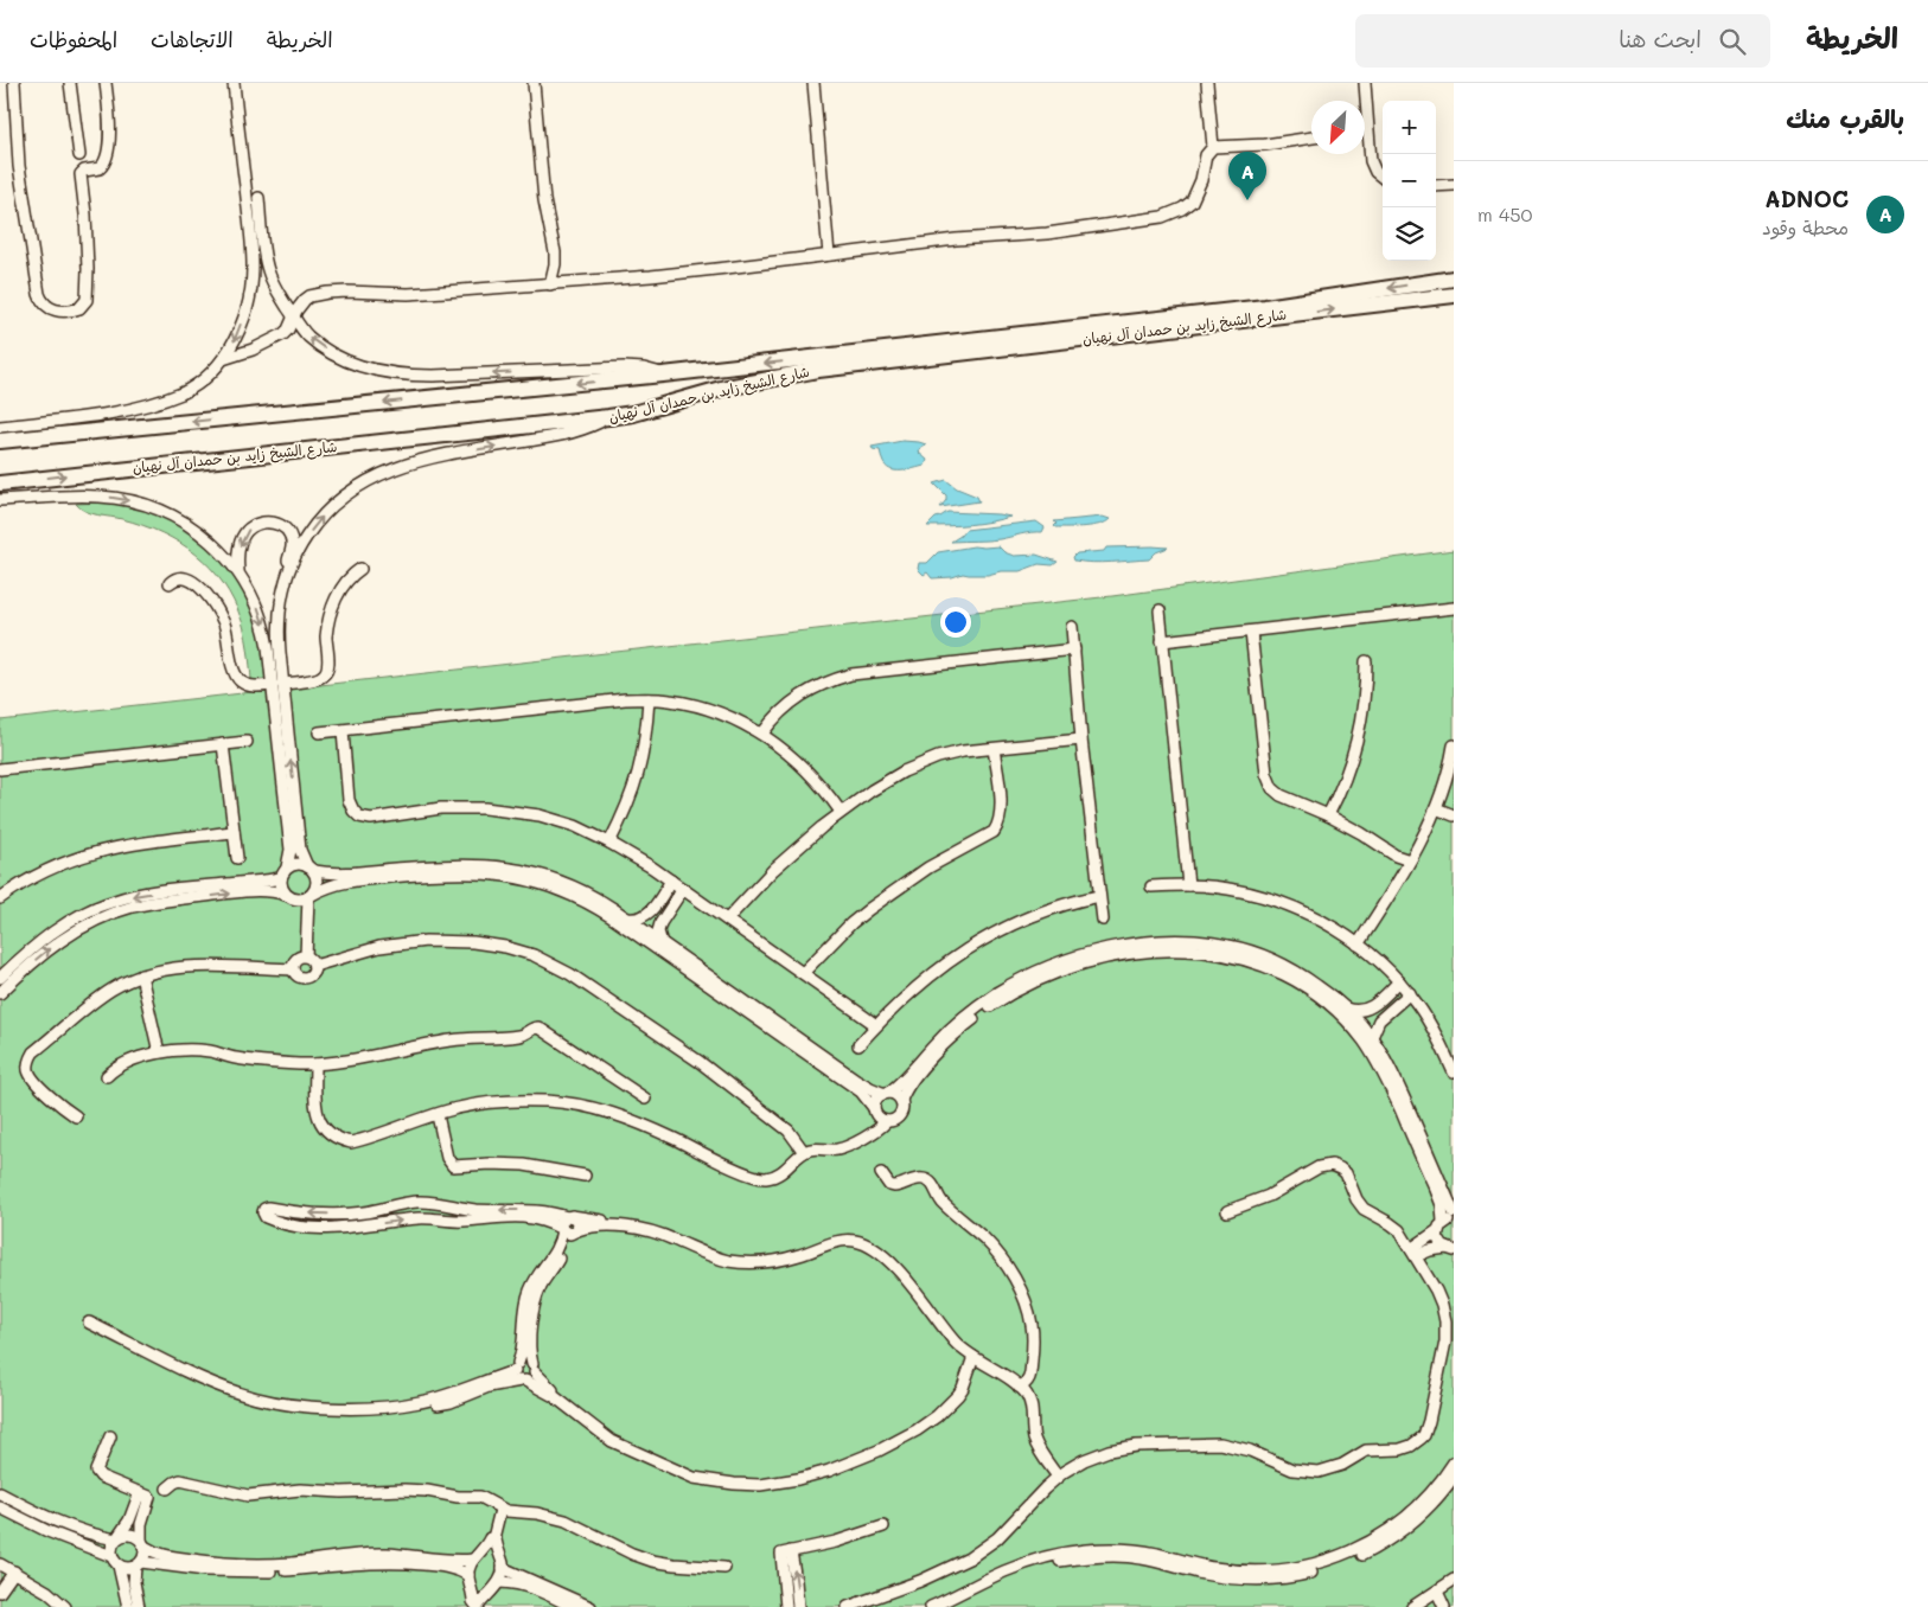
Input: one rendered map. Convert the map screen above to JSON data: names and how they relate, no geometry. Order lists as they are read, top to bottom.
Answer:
{
  "streets": {
    "highway": ["شارع الشيخ زايد بن حمدان آل نهيان"]
  },
  "north": "bottom left",
  "page": {
    "header": "الخريطة",
    "search": "ابحث هنا",
    "nav": ["الخريطة", "الاتجاهات", "المحفوظات"],
    "heading": "بالقرب منك",
    "map_buttons": ["+", "−"],
    "pins": "A",
    "list": [
      {
        "mark": "A",
        "name": "ADNOC",
        "note": "محطة وقود",
        "value": "450 m"
      }
    ]
  }
}
